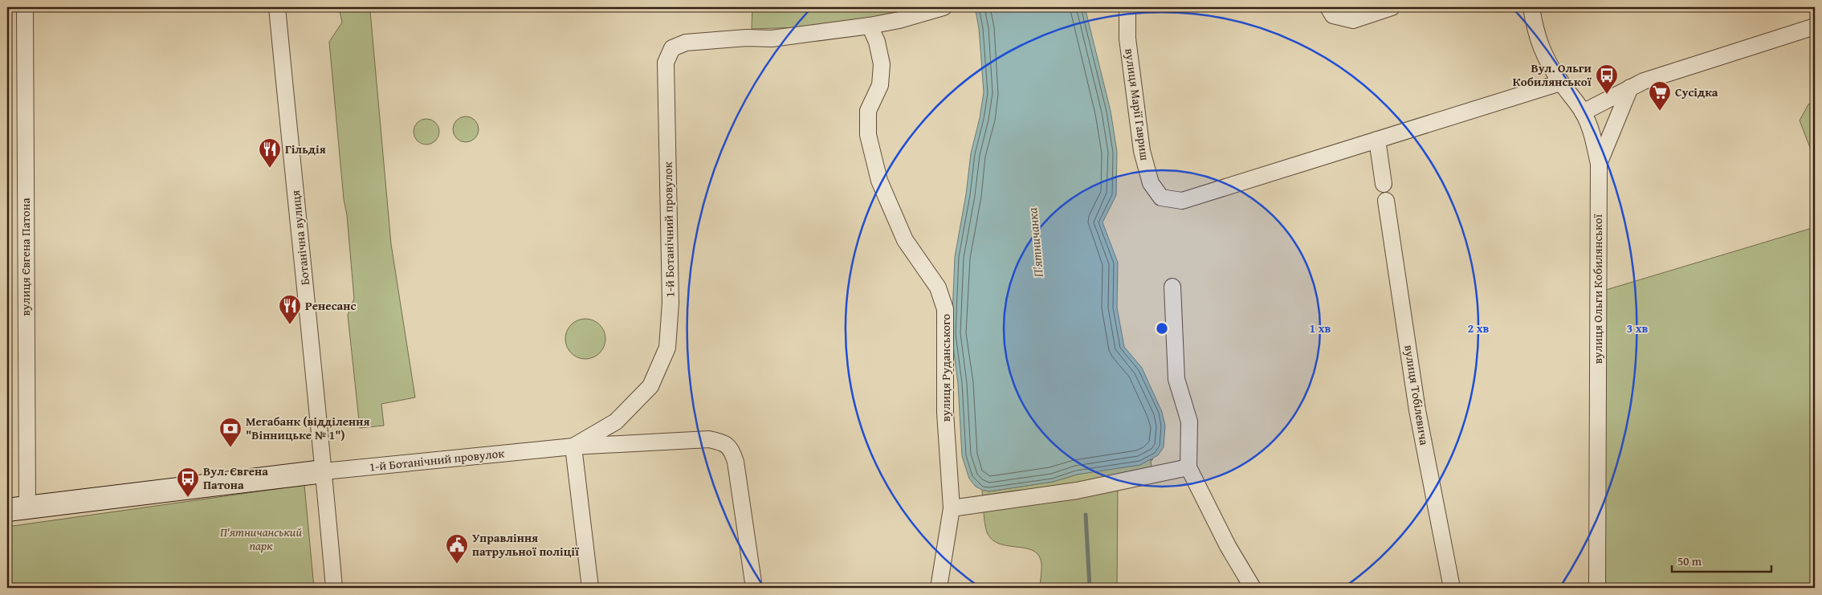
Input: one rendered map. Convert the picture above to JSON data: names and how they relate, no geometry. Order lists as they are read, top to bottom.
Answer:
{
  "streets": {
    "street": [
      "вулиця Марії Гавриш",
      "1-й Ботанічний провулок",
      "Ботанічна вулиця",
      "вулиця Євгена Патона",
      "вулиця Ольги Кобилянської",
      "вулиця Руданського",
      "вулиця Тобілевича"
    ]
  },
  "crossings": [
    ["1-й Ботанічний провулок", "Ботанічна вулиця"],
    ["1-й Ботанічний провулок", "вулиця Руданського"]
  ],
  "water": ["П'ятничанка"],
  "parks": ["П'ятничанський парк"],
  "places": {
    "bus stop": ["Вул. Ольги Кобилянської", "Вул. Євгена Патона"],
    "supermarket": ["Сусідка"],
    "restaurant": ["Гільдія", "Ренесанс"],
    "bank": ["Мегабанк (відділення \"Вінницьке № 1\")"],
    "public building": ["Управління патрульної поліції"]
  },
  "scale_bar": "50 m",
  "rings": ["1 хв", "2 хв", "3 хв"]
}
